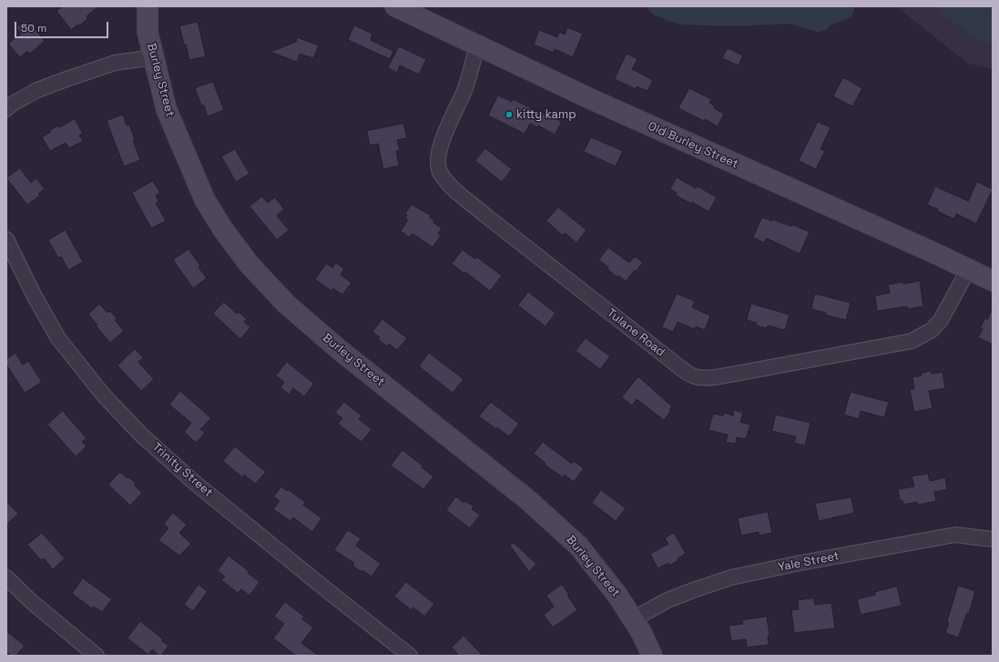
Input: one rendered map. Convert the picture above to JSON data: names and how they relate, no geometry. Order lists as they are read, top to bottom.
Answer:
{
  "streets": {
    "main road": ["Burley Street", "Old Burley Street"],
    "street": ["Tulane Road", "Trinity Street", "Yale Street"]
  },
  "crossings": [
    ["Burley Street", "Yale Street"],
    ["Old Burley Street", "Tulane Road"]
  ],
  "places": ["kitty kamp"],
  "scale_bar": "50 m"
}
